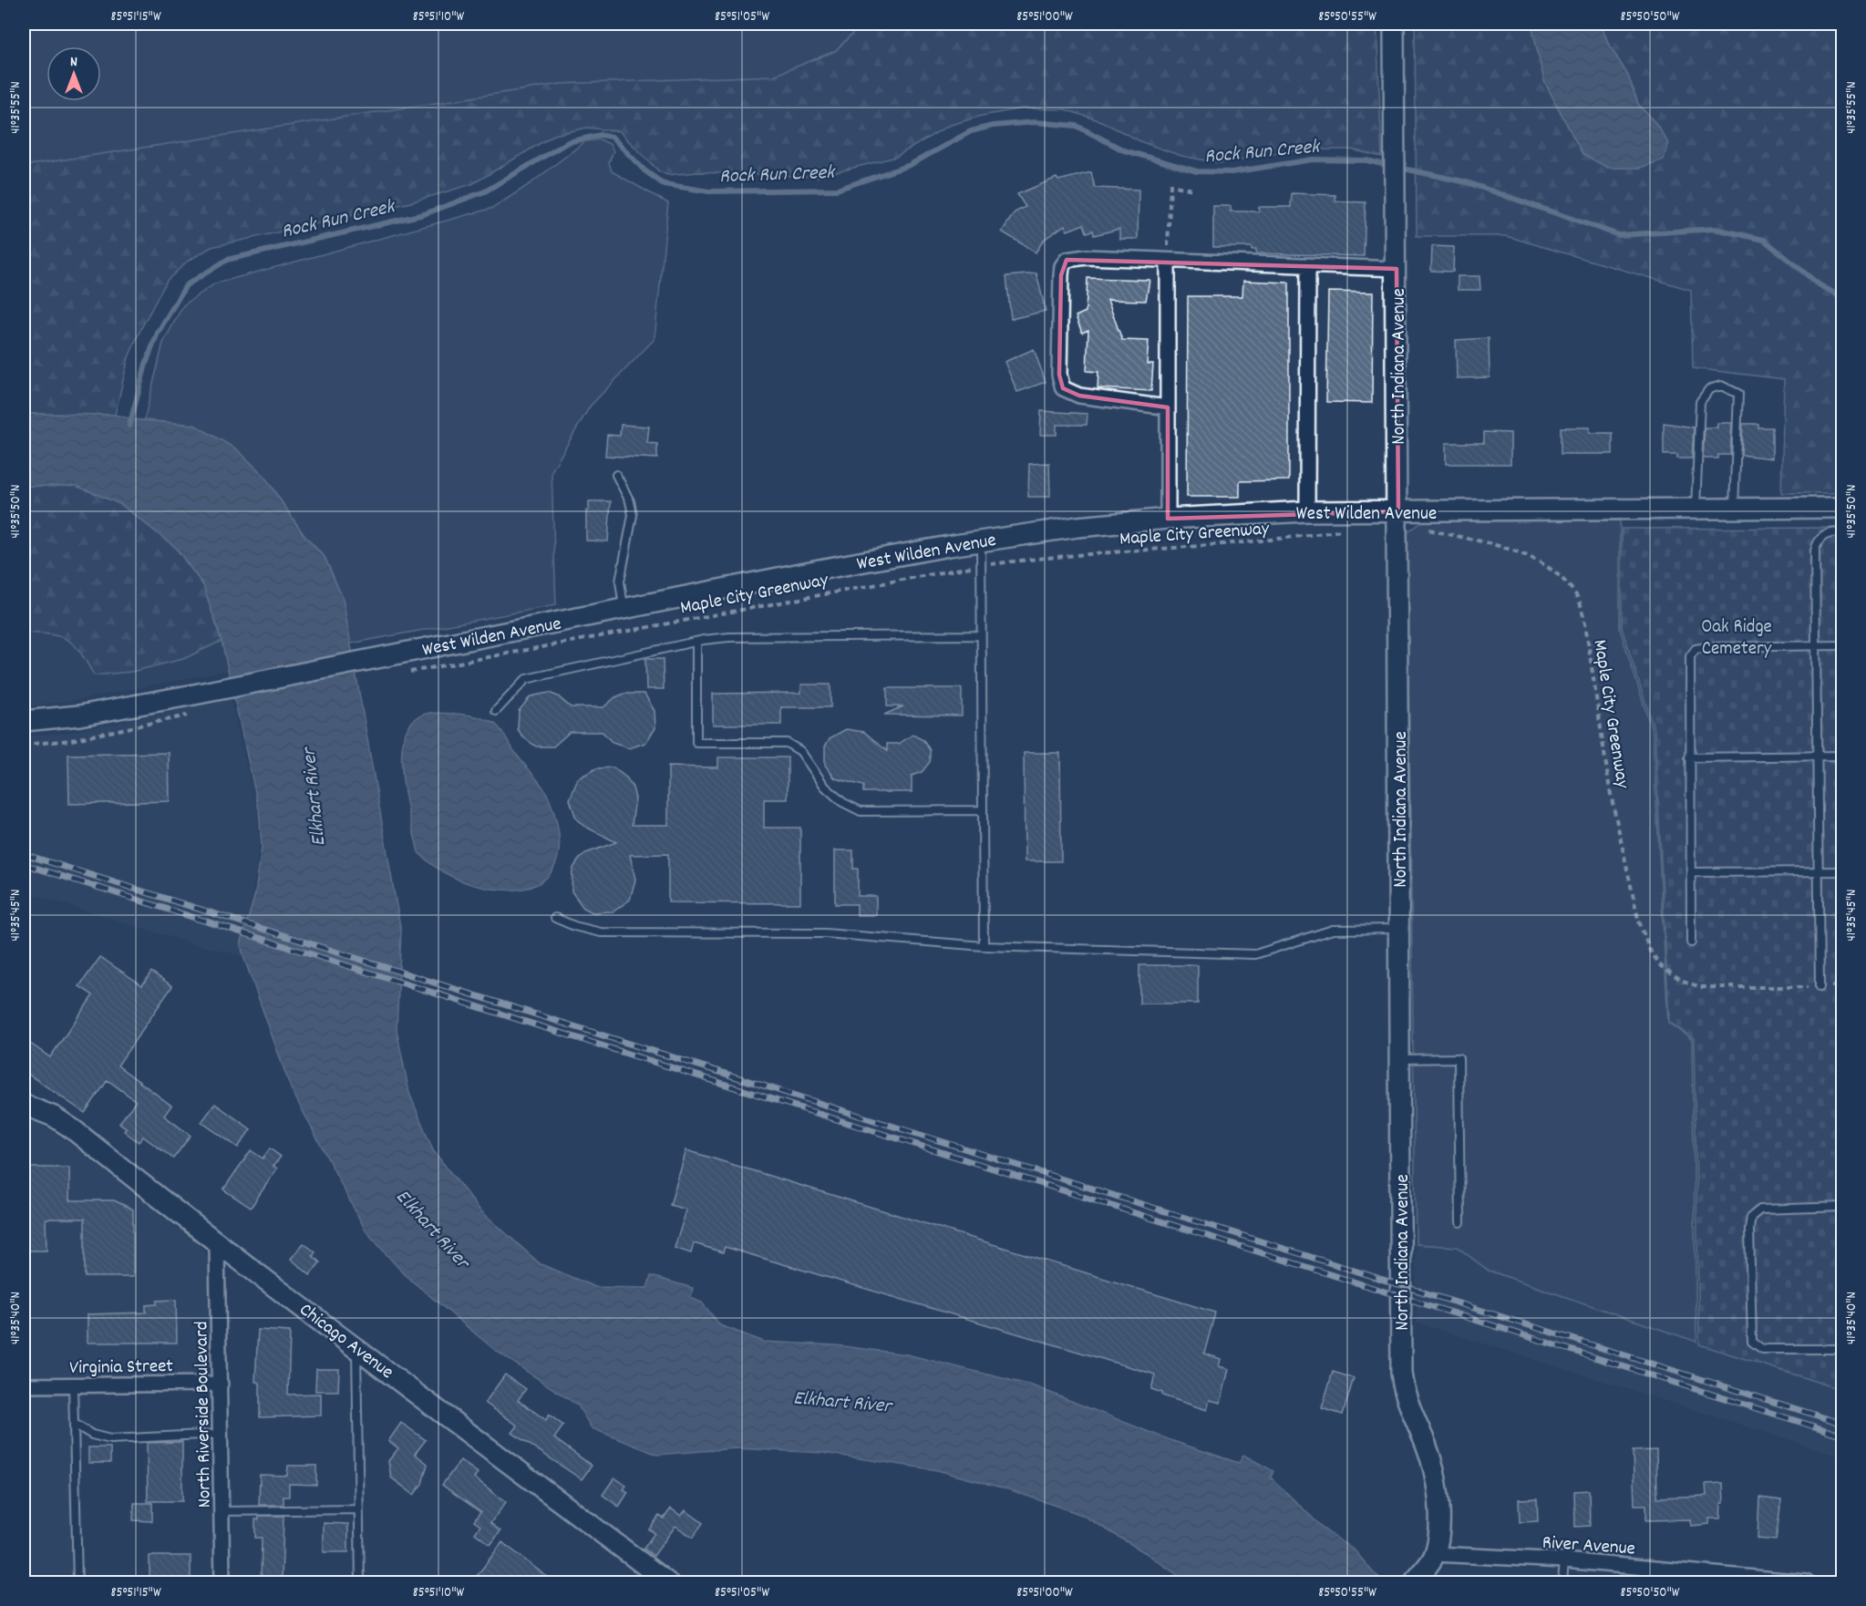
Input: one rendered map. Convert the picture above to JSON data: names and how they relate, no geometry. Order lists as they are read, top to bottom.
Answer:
{
  "streets": {
    "street": [
      "North Indiana Avenue",
      "West Wilden Avenue",
      "Chicago Avenue",
      "Virginia Street",
      "North Riverside Boulevard",
      "River Avenue"
    ],
    "path": ["Maple City Greenway"]
  },
  "crossings": [
    ["North Indiana Avenue", "West Wilden Avenue"],
    ["North Indiana Avenue", "Maple City Greenway"],
    ["North Indiana Avenue", "River Avenue"],
    ["West Wilden Avenue", "Maple City Greenway"],
    ["Chicago Avenue", "North Riverside Boulevard"],
    ["Virginia Street", "North Riverside Boulevard"]
  ],
  "water": ["Rock Run Creek", "Elkhart River"],
  "parks": ["Oak Ridge Cemetery"],
  "north": "top",
  "coordinates": [
    "85°51'15\"W",
    "85°51'10\"W",
    "85°51'05\"W",
    "85°51'00\"W",
    "85°50'55\"W",
    "85°50'50\"W",
    "41°35'55\"N",
    "41°35'50\"N",
    "41°35'45\"N",
    "41°35'40\"N"
  ]
}
